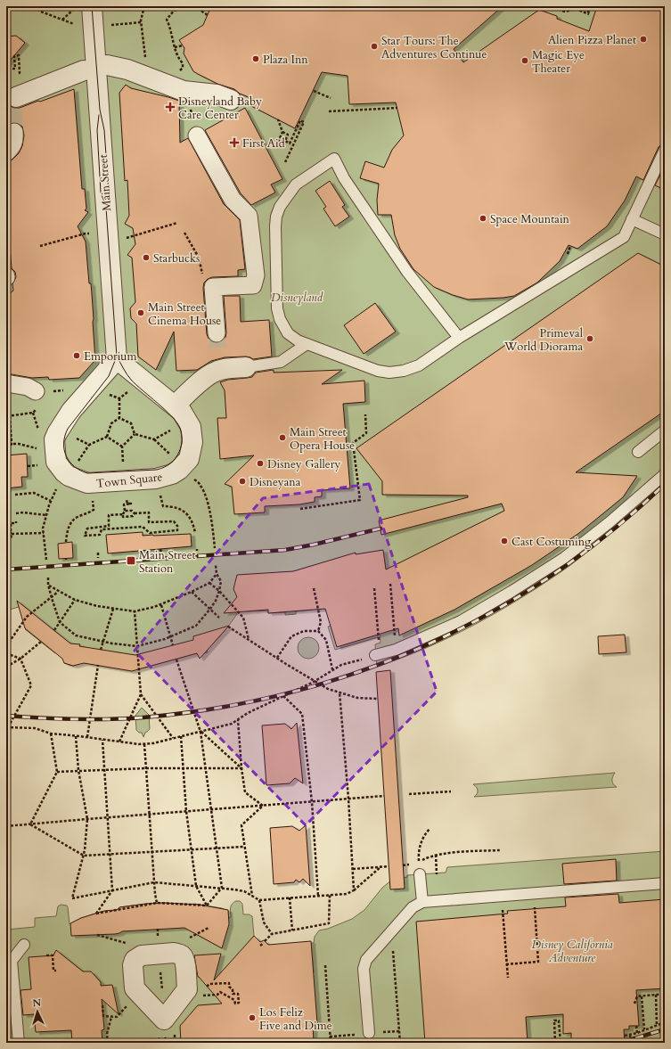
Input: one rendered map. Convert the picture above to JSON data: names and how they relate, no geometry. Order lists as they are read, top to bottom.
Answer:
{
  "streets": {
    "street": ["Main Street", "Town Square"]
  },
  "crossings": [
    ["Main Street", "Town Square"]
  ],
  "parks": ["Disneyland", "Disney California Adventure"],
  "places": {
    "other": [
      "Alien Pizza Planet",
      "Star Tours: The Adventures Continue",
      "Plaza Inn",
      "Magic Eye Theater",
      "Space Mountain",
      "Starbucks",
      "Main Street Cinema House",
      "Primeval World Diorama",
      "Emporium",
      "Main Street Opera House",
      "Disney Gallery",
      "Disneyana",
      "Cast Costuming",
      "Los Feliz Five and Dime"
    ],
    "health": ["Disneyland Baby Care Center", "First Aid"],
    "transit": ["Main Street Station"]
  },
  "north": "top"
}
